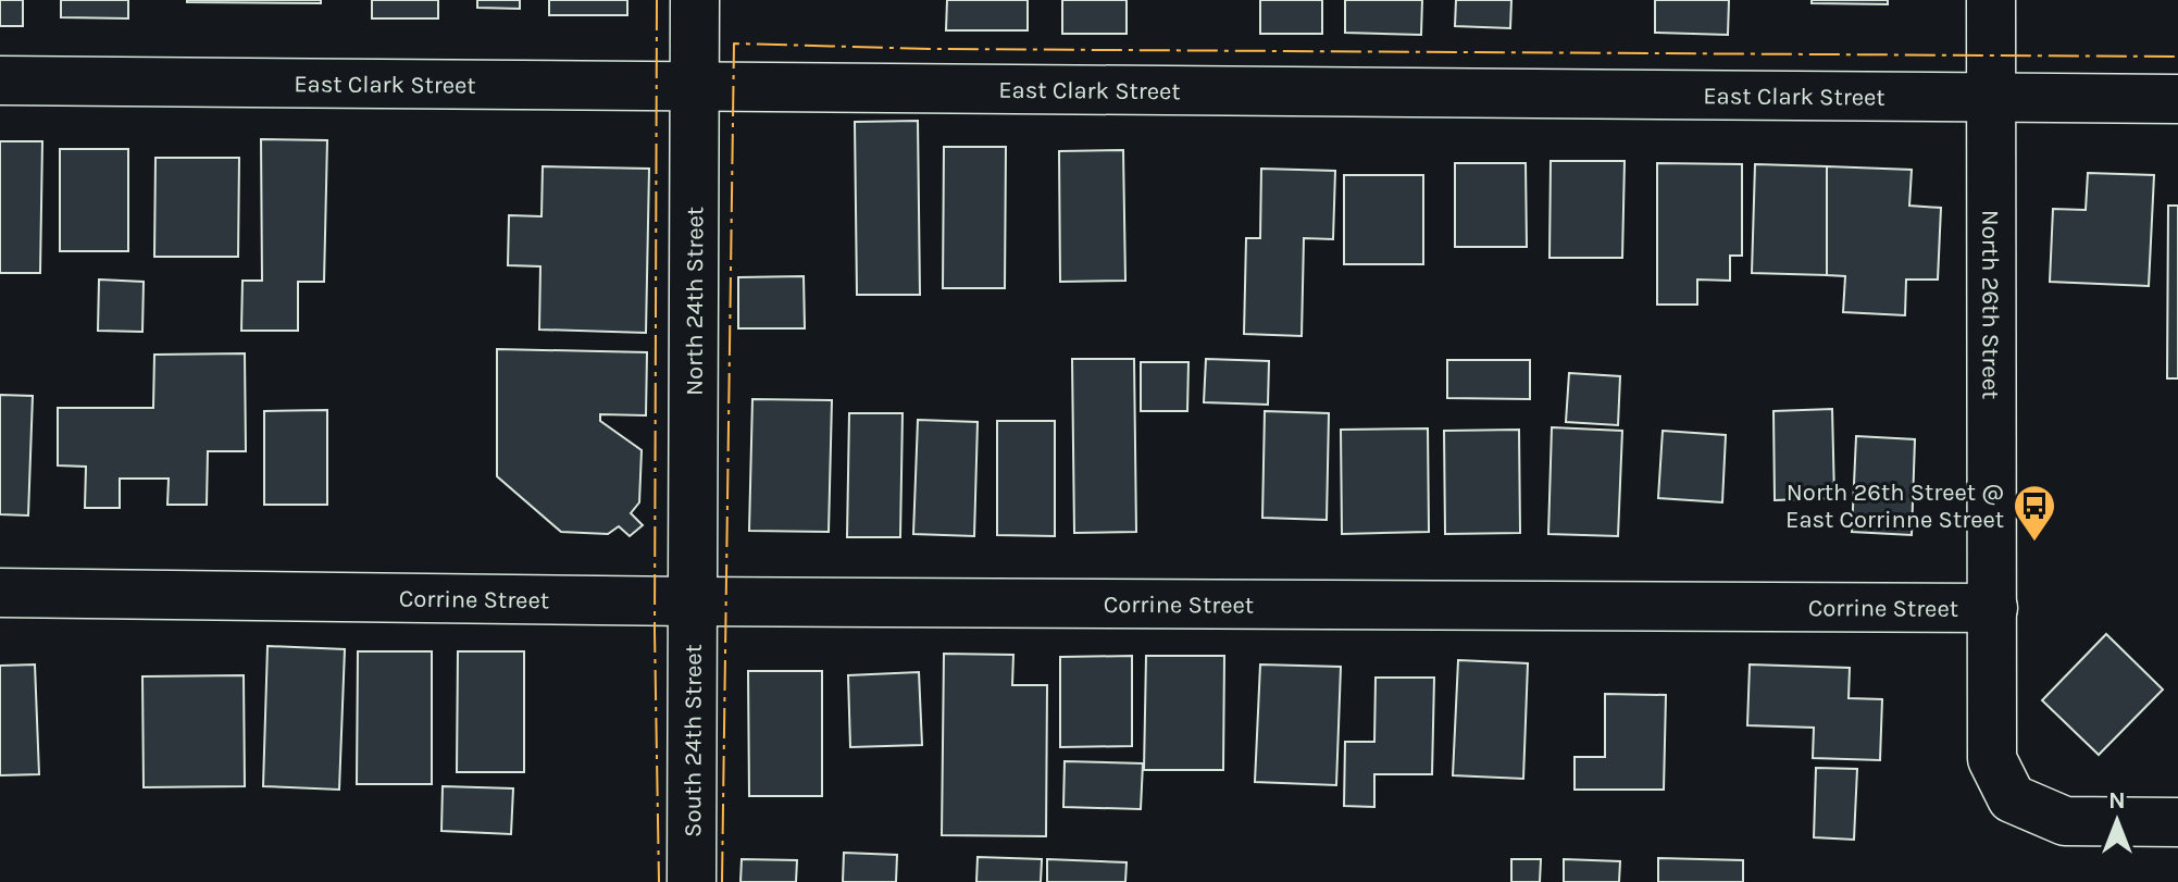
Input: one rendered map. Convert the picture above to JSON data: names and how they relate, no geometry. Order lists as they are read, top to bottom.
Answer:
{
  "streets": {
    "street": [
      "East Clark Street",
      "North 24th Street",
      "North 26th Street",
      "Corrine Street",
      "South 24th Street"
    ]
  },
  "crossings": [
    ["East Clark Street", "North 24th Street"],
    ["East Clark Street", "North 26th Street"],
    ["North 24th Street", "Corrine Street"],
    ["North 24th Street", "South 24th Street"],
    ["North 26th Street", "Corrine Street"],
    ["Corrine Street", "South 24th Street"]
  ],
  "places": {
    "bus stop": ["North 26th Street @ East Corrinne Street"]
  },
  "north": "top"
}
